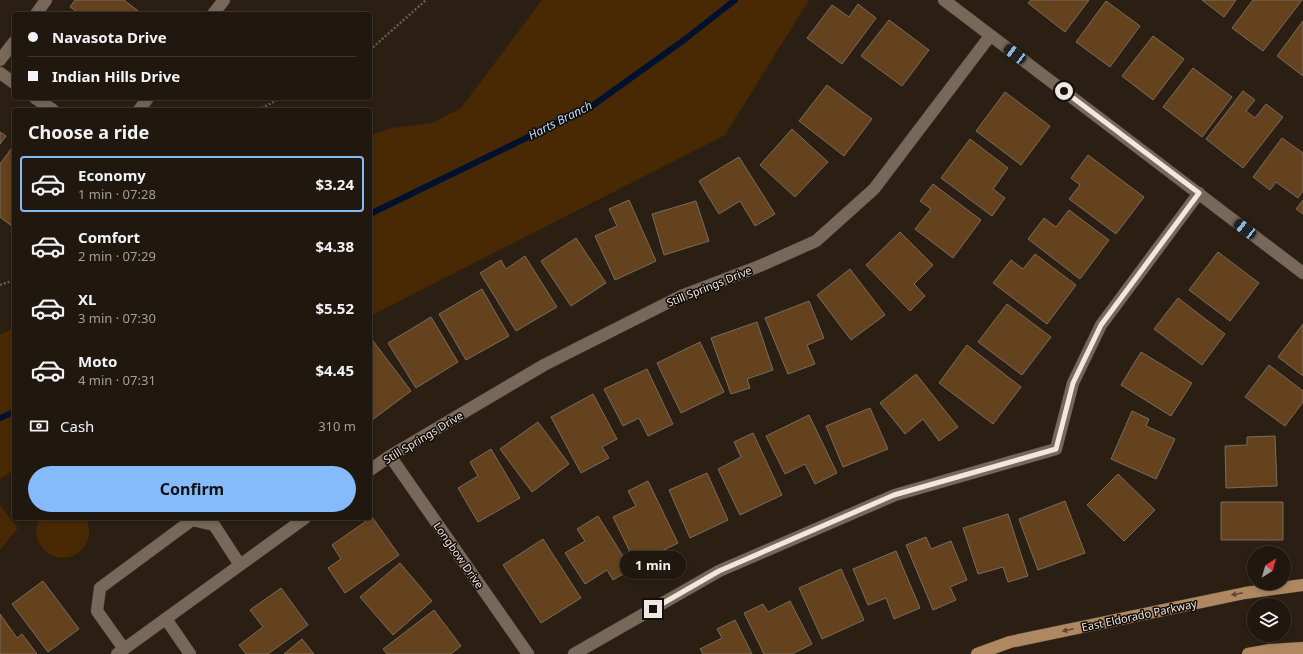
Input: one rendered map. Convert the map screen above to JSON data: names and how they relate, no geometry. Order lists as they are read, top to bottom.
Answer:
{
  "streets": {
    "main road": ["East Eldorado Parkway"],
    "street": ["Still Springs Drive", "Longbow Drive"]
  },
  "crossings": [
    ["Still Springs Drive", "Longbow Drive"]
  ],
  "one_way": ["East Eldorado Parkway"],
  "water": ["Harts Branch"],
  "north": "top right",
  "page": {
    "banner": ["Navasota Drive", "Indian Hills Drive"],
    "heading": "Choose a ride",
    "list": [
      {
        "name": "Economy",
        "note": "1 min · 07:28",
        "value": "$3.24"
      },
      {
        "name": "Comfort",
        "note": "2 min · 07:29",
        "value": "$4.38"
      },
      {
        "name": "XL",
        "note": "3 min · 07:30",
        "value": "$5.52"
      },
      {
        "name": "Moto",
        "note": "4 min · 07:31",
        "value": "$4.45"
      }
    ],
    "pay": ["Cash", "310 m"],
    "buttons": "Confirm",
    "bubble": "1 min"
  }
}
